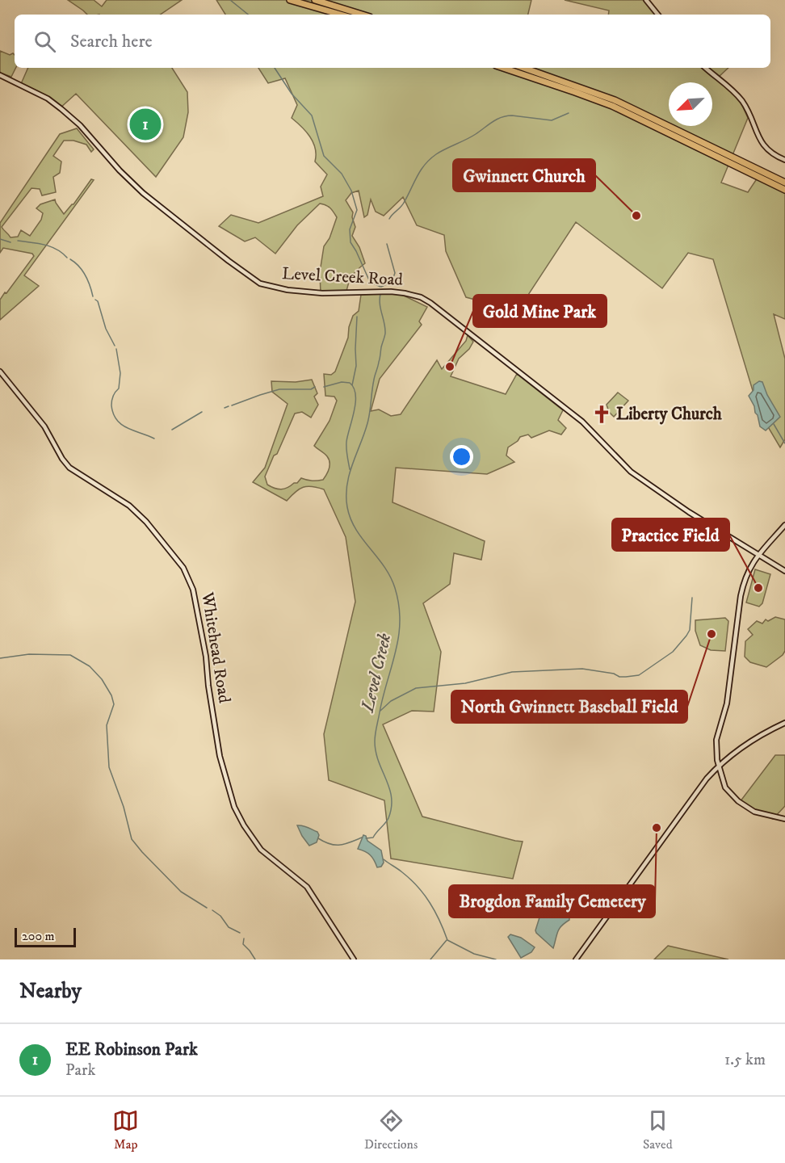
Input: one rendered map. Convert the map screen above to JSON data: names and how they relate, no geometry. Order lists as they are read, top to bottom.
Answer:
{
  "streets": {
    "street": ["Level Creek Road", "Whitehead Road"]
  },
  "water": ["Level Creek"],
  "places": {
    "other": [
      "Gwinnett Church",
      "Gold Mine Park",
      "Practice Field",
      "North Gwinnett Baseball Field",
      "Brogdon Family Cemetery"
    ],
    "church": ["Liberty Church"]
  },
  "scale_bar": "200 m",
  "north": "bottom left",
  "page": {
    "search": "Search here",
    "pins": "1",
    "scale": "200 m",
    "heading": "Nearby",
    "list": [
      {
        "mark": "1",
        "name": "EE Robinson Park",
        "note": "Park",
        "value": "1.5 km"
      }
    ],
    "nav": ["Map", "Directions", "Saved"]
  }
}
